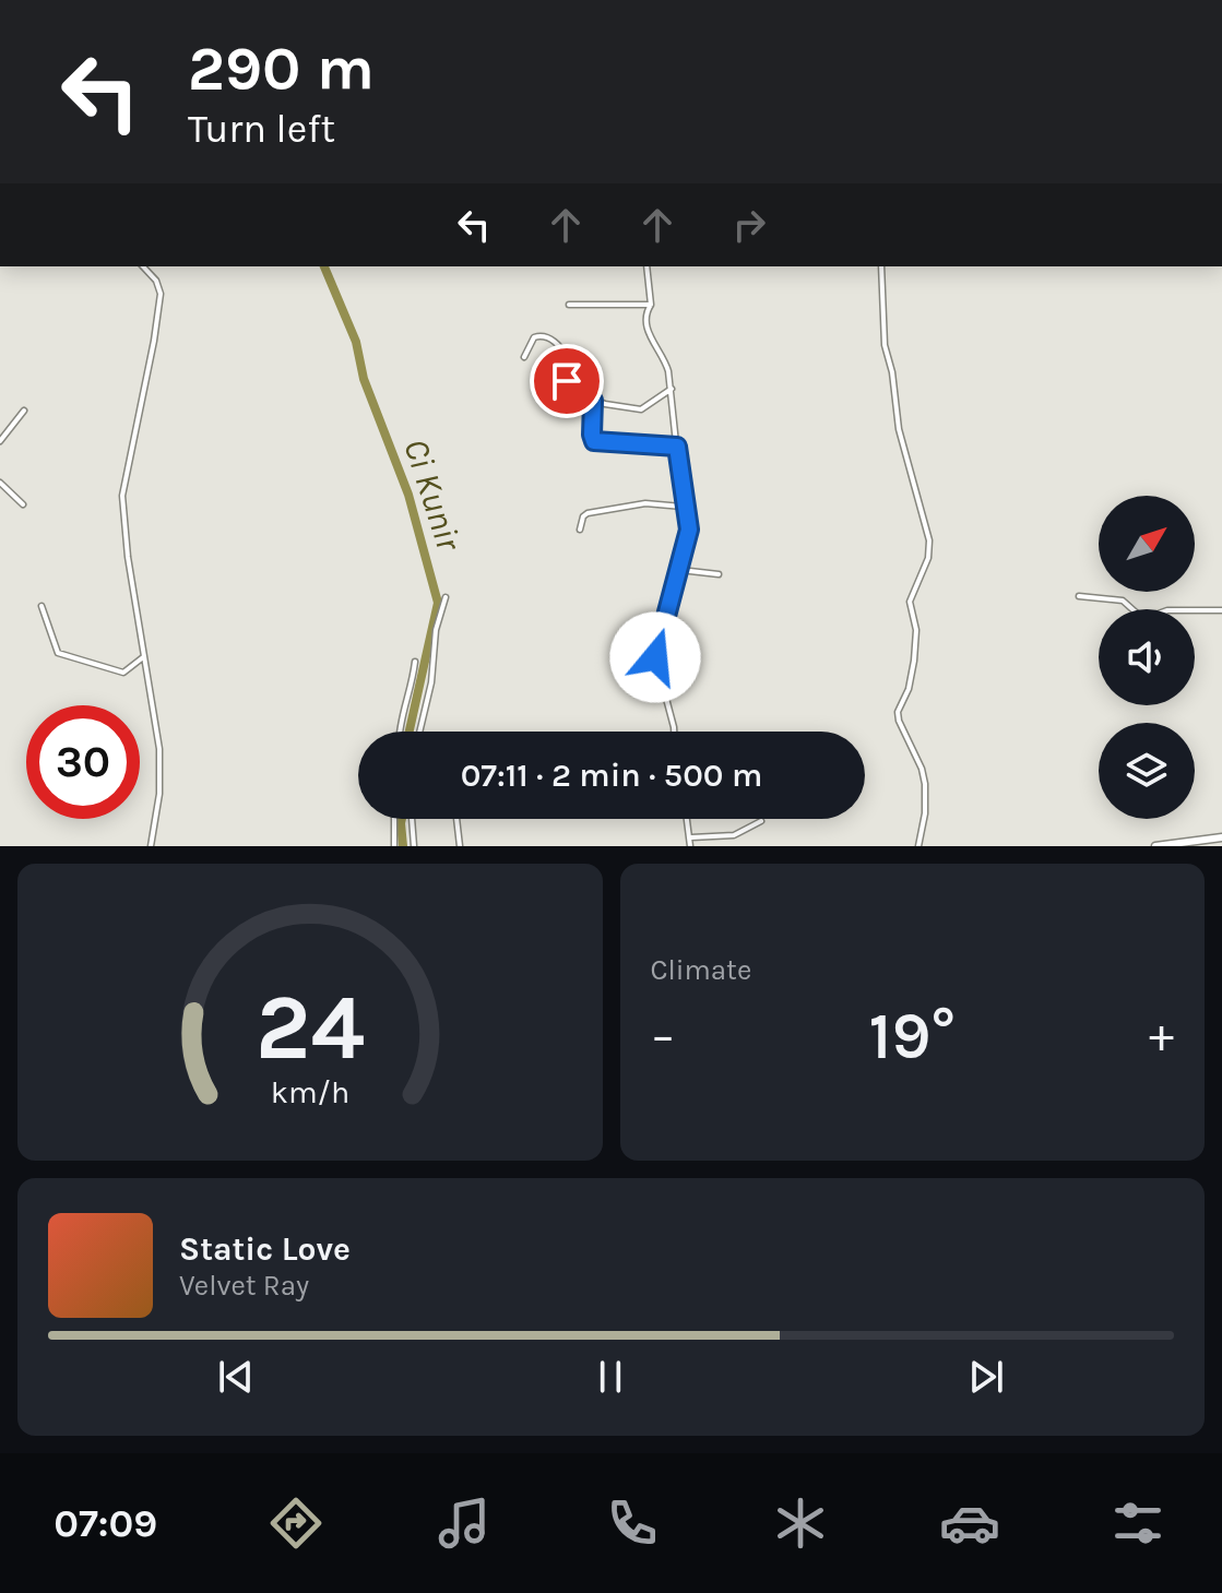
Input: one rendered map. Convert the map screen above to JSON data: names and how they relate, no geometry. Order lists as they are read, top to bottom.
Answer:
{
  "water": ["Ci Kunir"],
  "north": "top right",
  "page": {
    "turn": ["290 m", "Turn left"],
    "limit": "30",
    "trip": "07:11 · 2 min · 500 m",
    "tile": "Climate",
    "heat": ["−", "19°", "+"],
    "song": ["Static Love", "Velvet Ray"],
    "tabs": "07:09",
    "gauge": ["24", "km/h"]
  }
}
